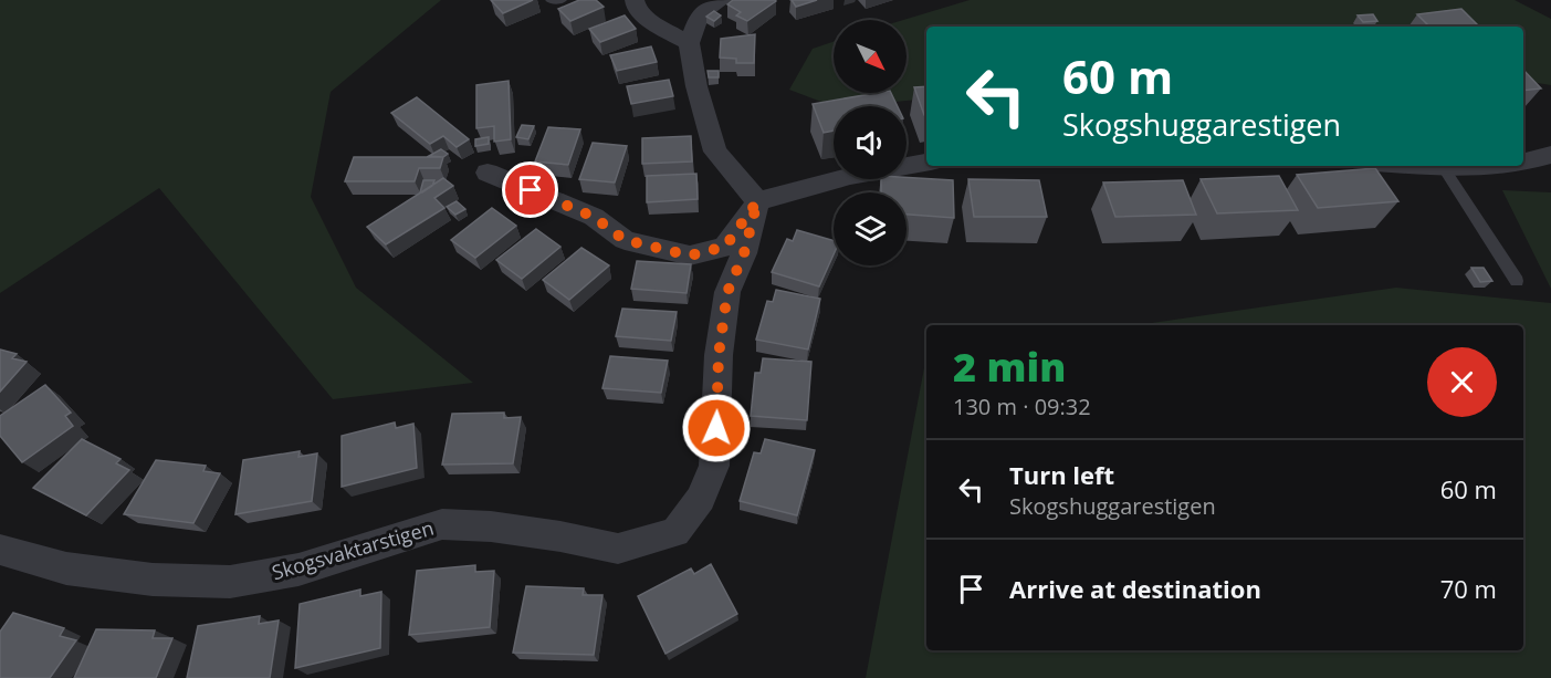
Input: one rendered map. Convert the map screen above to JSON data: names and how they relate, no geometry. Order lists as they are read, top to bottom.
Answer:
{
  "streets": {
    "street": ["Skogsvaktarstigen"]
  },
  "north": "bottom right",
  "page": {
    "turn": ["60 m", "Skogshuggarestigen"],
    "heading": ["2 min", "130 m · 09:32"],
    "list": [
      {
        "name": "Turn left",
        "note": "Skogshuggarestigen",
        "value": "60 m"
      },
      {
        "name": "Arrive at destination",
        "value": "70 m"
      }
    ]
  }
}
